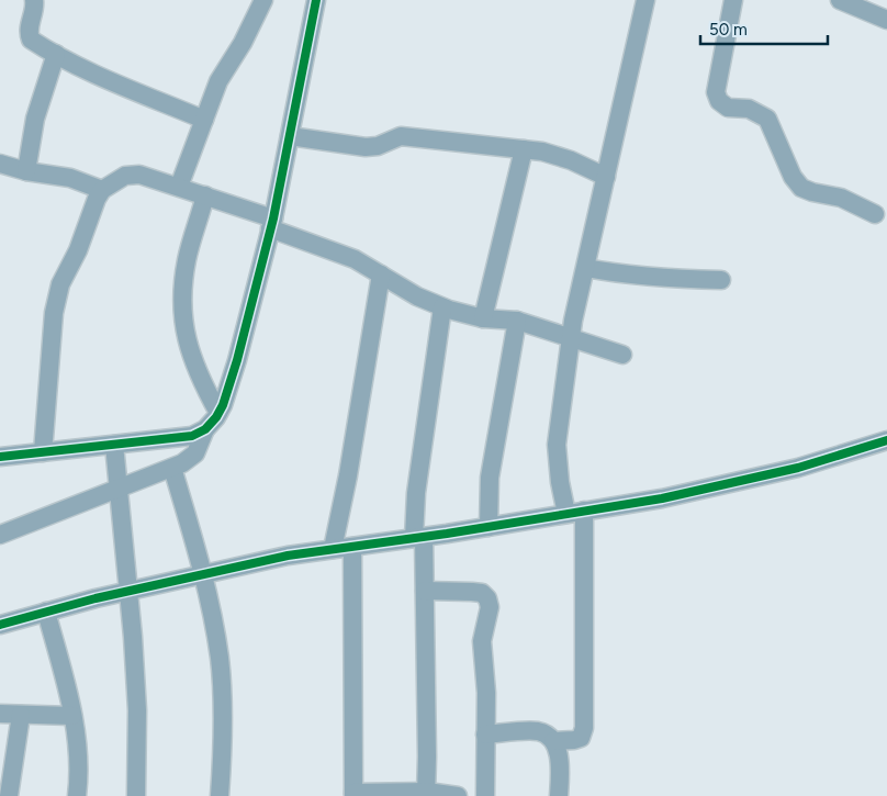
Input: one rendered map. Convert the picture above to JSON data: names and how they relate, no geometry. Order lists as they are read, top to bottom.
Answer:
{
  "scale_bar": "50 m"
}
